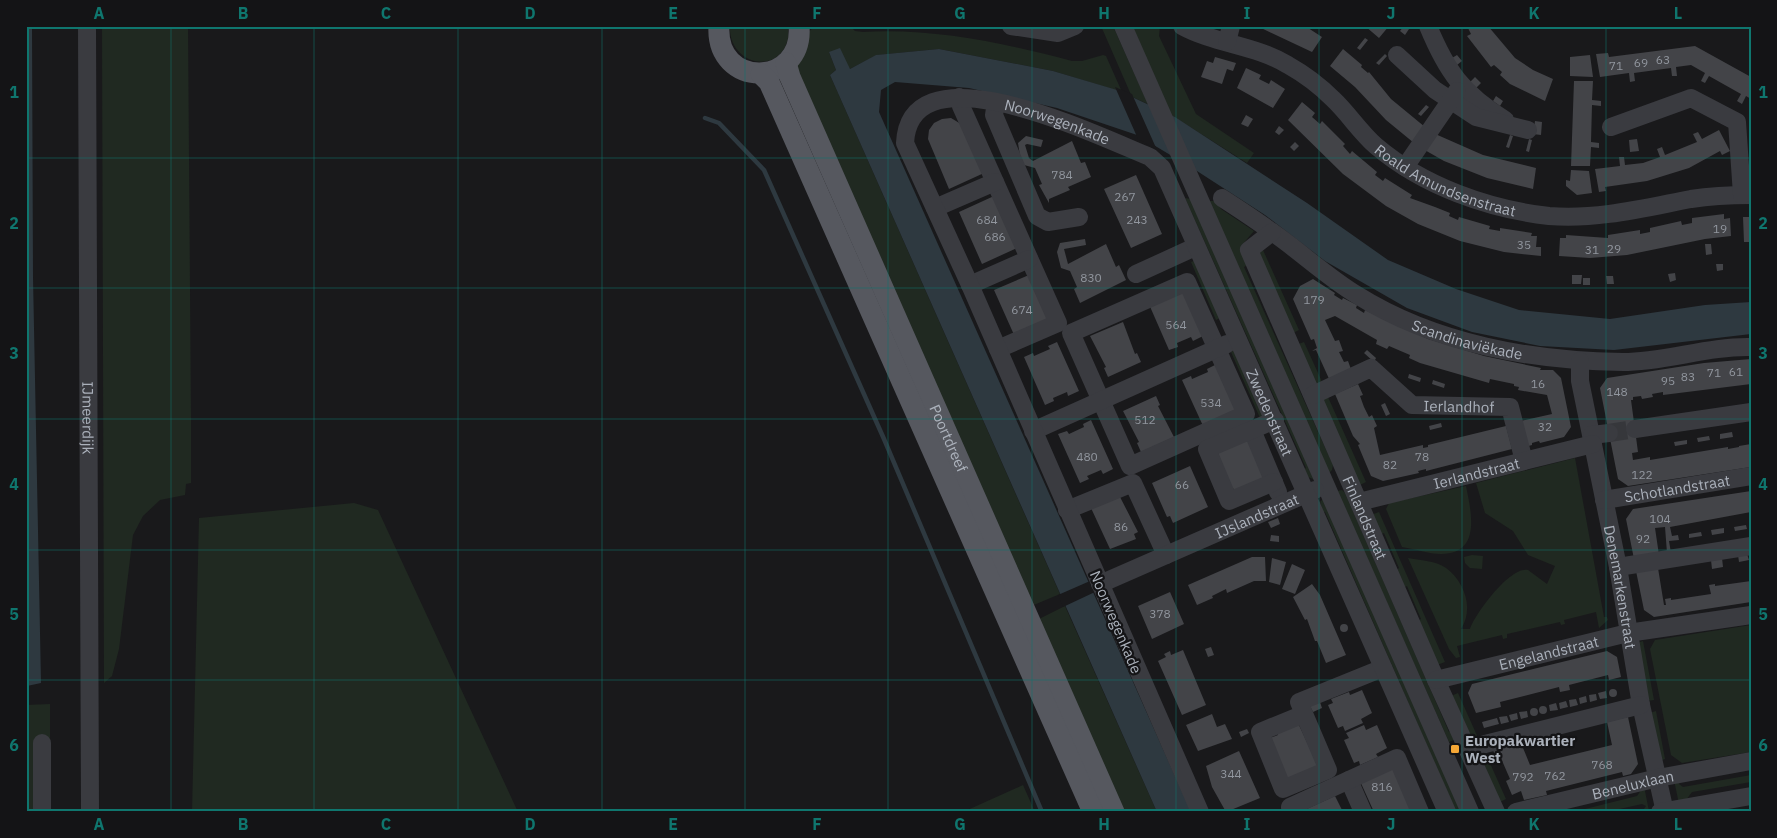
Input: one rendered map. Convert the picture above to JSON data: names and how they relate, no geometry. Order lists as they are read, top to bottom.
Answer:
{
  "streets": {
    "main road": ["Poortdreef"],
    "street": [
      "Noorwegenkade",
      "Roald Amundsenstraat",
      "Scandinaviëkade",
      "Ierlandhof",
      "Zwedenstraat",
      "IJmeerdijk",
      "Ierlandstraat",
      "Schotlandstraat",
      "IJslandstraat",
      "Finlandstraat",
      "Denemarkenstraat",
      "Engelandstraat",
      "Beneluxlaan"
    ]
  },
  "crossings": [
    ["Noorwegenkade", "Zwedenstraat"],
    ["Noorwegenkade", "IJslandstraat"],
    ["Scandinaviëkade", "Finlandstraat"],
    ["Scandinaviëkade", "Denemarkenstraat"],
    ["Ierlandhof", "Ierlandstraat"],
    ["Ierlandhof", "Finlandstraat"],
    ["Zwedenstraat", "IJslandstraat"],
    ["Ierlandstraat", "Finlandstraat"],
    ["Ierlandstraat", "Denemarkenstraat"],
    ["Schotlandstraat", "Denemarkenstraat"],
    ["IJslandstraat", "Finlandstraat"],
    ["Finlandstraat", "Engelandstraat"],
    ["Denemarkenstraat", "Engelandstraat"],
    ["Denemarkenstraat", "Beneluxlaan"]
  ],
  "places": {
    "transit": ["Europakwartier West"]
  },
  "house_numbers": [
    "63",
    "69",
    "71",
    "784",
    "267",
    "684",
    "243",
    "19",
    "686",
    "35",
    "29",
    "31",
    "830",
    "179",
    "674",
    "564",
    "61",
    "71",
    "83",
    "95",
    "16",
    "148",
    "534",
    "512",
    "32",
    "480",
    "78",
    "82",
    "122",
    "66",
    "104",
    "86",
    "92",
    "378",
    "768",
    "344",
    "762",
    "792",
    "816"
  ],
  "grid": {
    "columns": [
      "A",
      "B",
      "C",
      "D",
      "E",
      "F",
      "G",
      "H",
      "I",
      "J",
      "K",
      "L"
    ],
    "rows": [
      "1",
      "2",
      "3",
      "4",
      "5",
      "6"
    ]
  }
}
